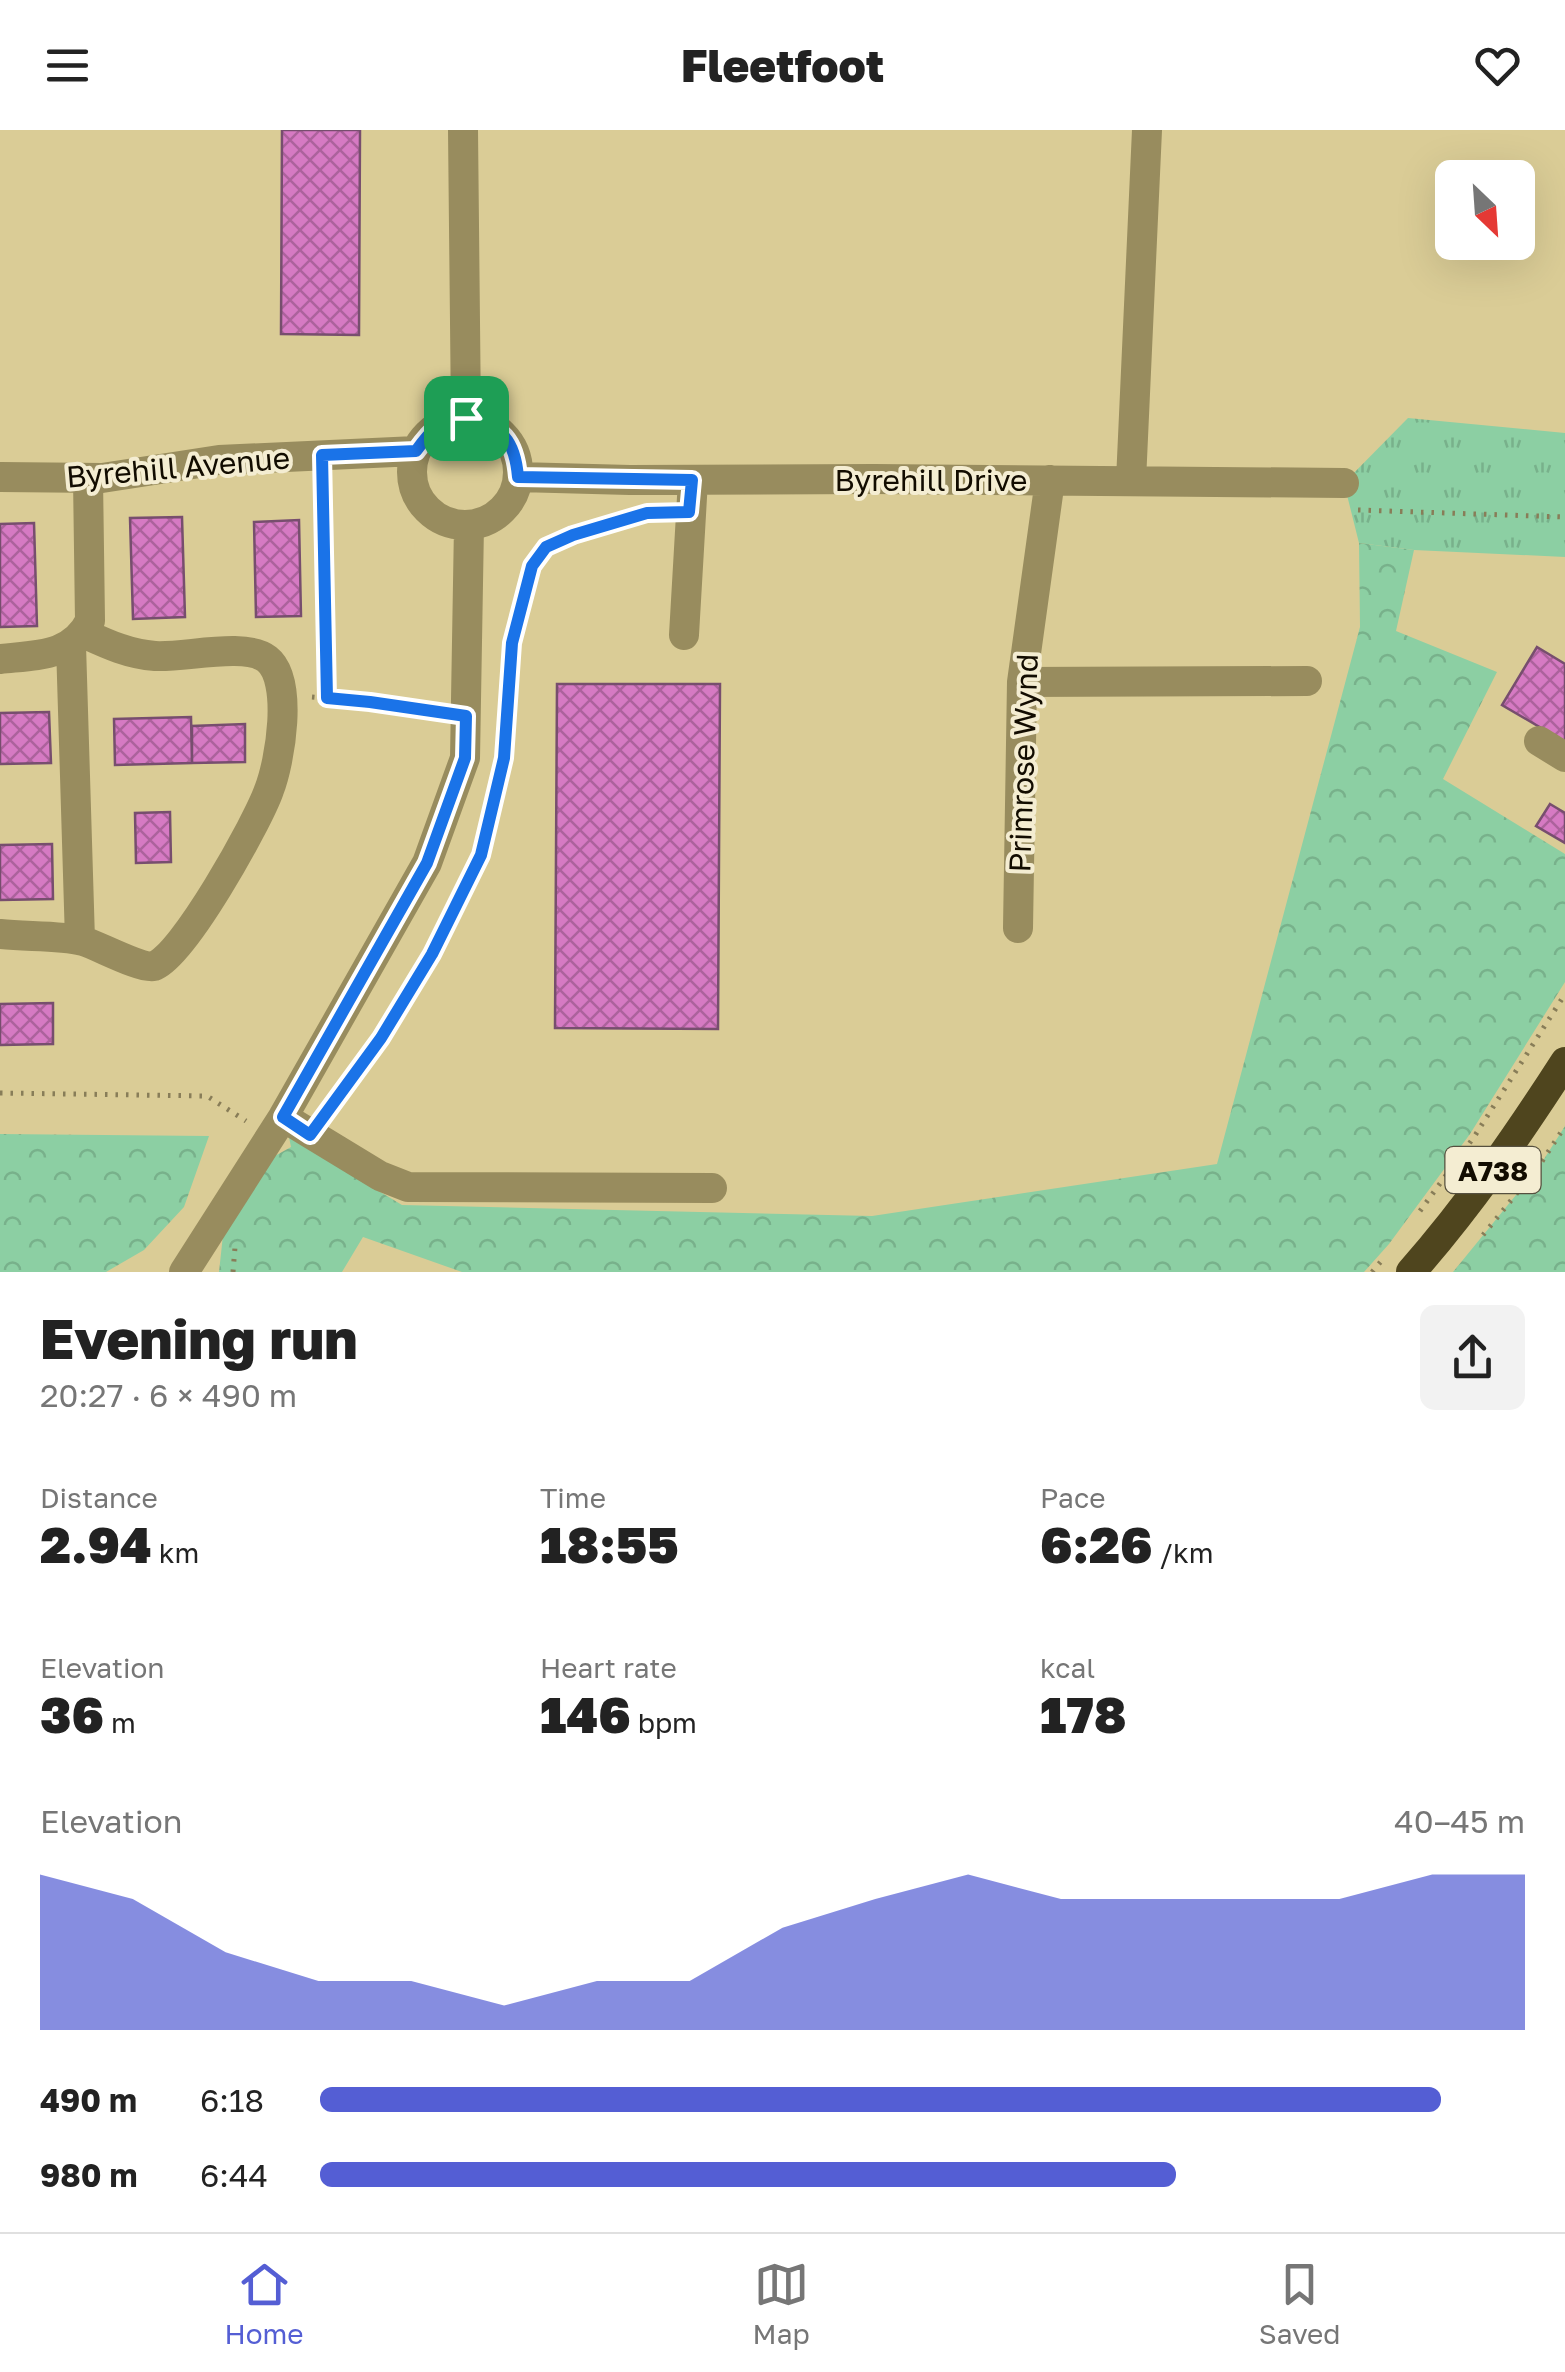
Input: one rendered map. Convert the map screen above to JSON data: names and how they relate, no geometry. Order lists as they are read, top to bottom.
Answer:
{
  "streets": {
    "highway": ["A738"],
    "street": ["Byrehill Avenue", "Byrehill Drive", "Primrose Wynd"]
  },
  "crossings": [
    ["Byrehill Avenue", "Byrehill Drive"],
    ["Byrehill Drive", "Primrose Wynd"]
  ],
  "north": "bottom right",
  "page": {
    "header": "Fleetfoot",
    "heading": ["Evening run", "20:27 · 6 × 490 m"],
    "stats": [
      ["Distance", "2.94 km"],
      ["Time", "18:55"],
      ["Pace", "6:26 /km"],
      ["Elevation", "36 m"],
      ["Heart rate", "146 bpm"],
      ["kcal", "178"]
    ],
    "chart": ["Elevation", "40–45 m"],
    "list": [
      {
        "name": "490 m",
        "note": "6:18"
      },
      {
        "name": "980 m",
        "note": "6:44"
      }
    ],
    "tabs": ["Home", "Map", "Saved"]
  }
}
